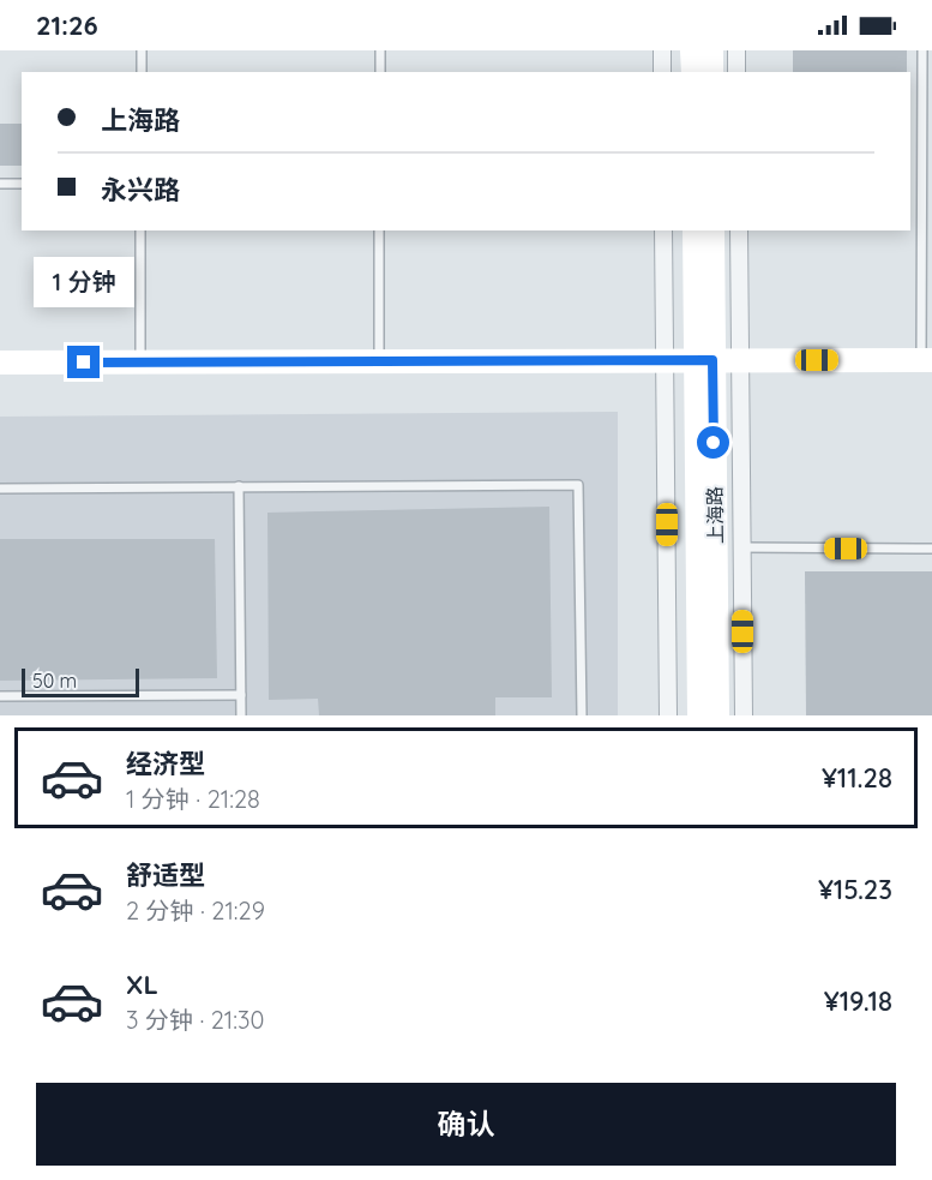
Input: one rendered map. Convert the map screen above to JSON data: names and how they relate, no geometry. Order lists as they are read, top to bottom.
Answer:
{
  "streets": {
    "main road": ["上海路"]
  },
  "scale_bar": "50 m",
  "page": {
    "status": "21:26",
    "banner": ["上海路", "永兴路"],
    "bubble": "1 分钟",
    "scale": "50 m",
    "list": [
      {
        "name": "经济型",
        "note": "1 分钟 · 21:28",
        "value": "¥11.28"
      },
      {
        "name": "舒适型",
        "note": "2 分钟 · 21:29",
        "value": "¥15.23"
      },
      {
        "name": "XL",
        "note": "3 分钟 · 21:30",
        "value": "¥19.18"
      }
    ],
    "buttons": "确认"
  }
}
